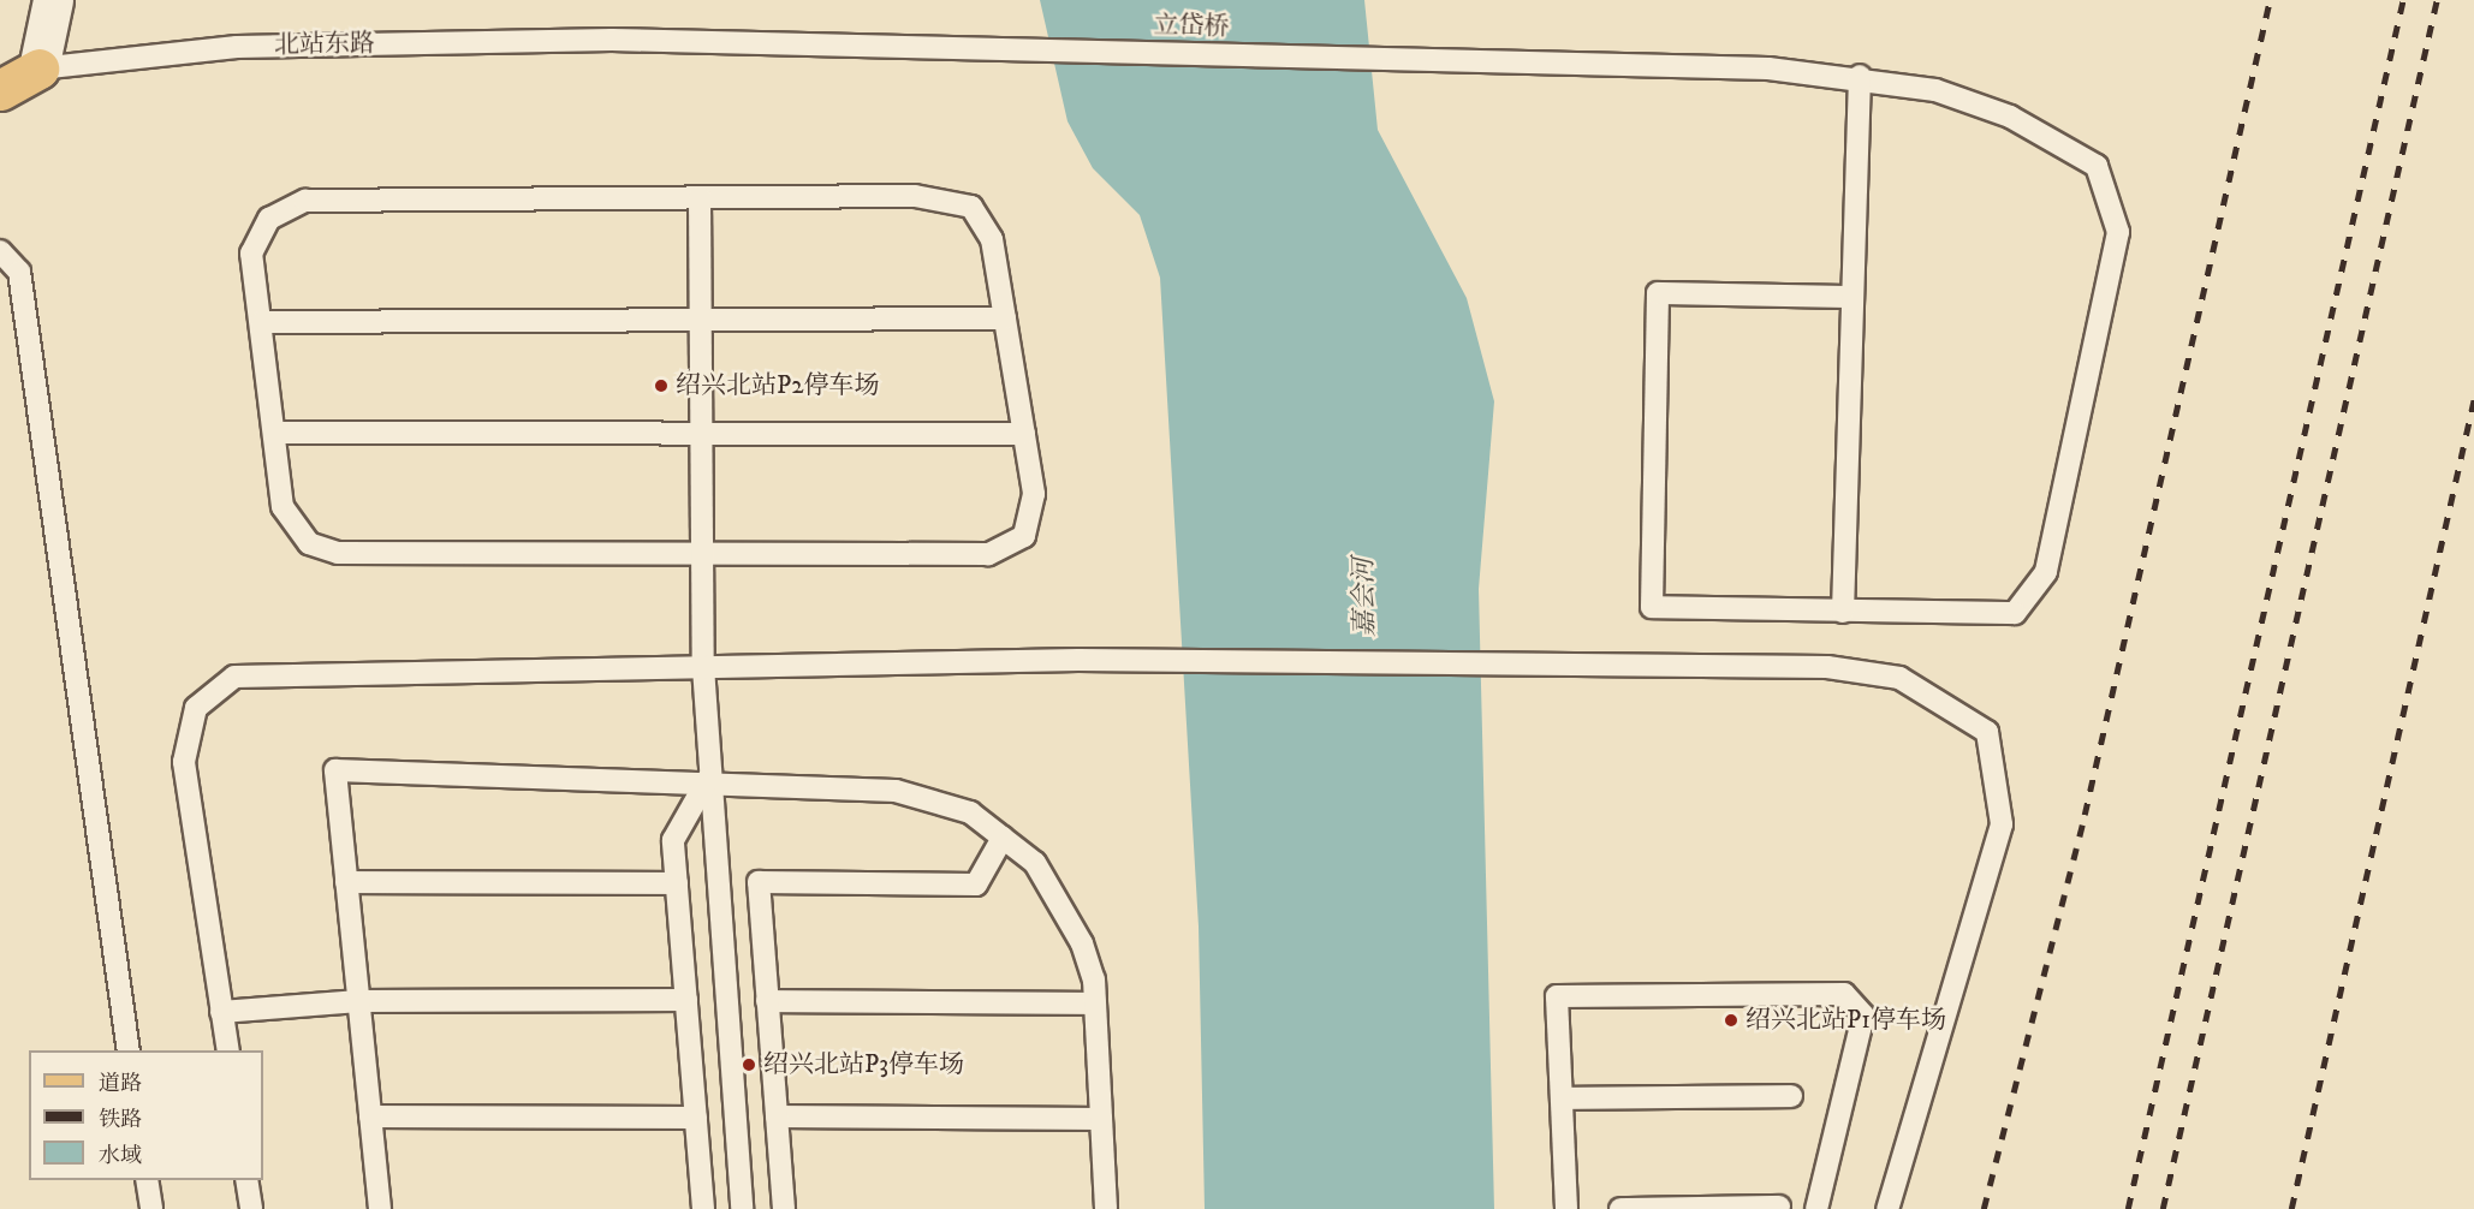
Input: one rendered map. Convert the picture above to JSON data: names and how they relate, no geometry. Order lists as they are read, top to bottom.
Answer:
{
  "streets": {
    "main road": ["北站东路"],
    "lane": ["立岱桥"]
  },
  "crossings": [
    ["立岱桥", "北站东路"]
  ],
  "water": ["嘉会河"],
  "places": ["绍兴北站P2停车场", "绍兴北站P1停车场", "绍兴北站P3停车场"],
  "legend": ["道路", "铁路", "水域"]
}
